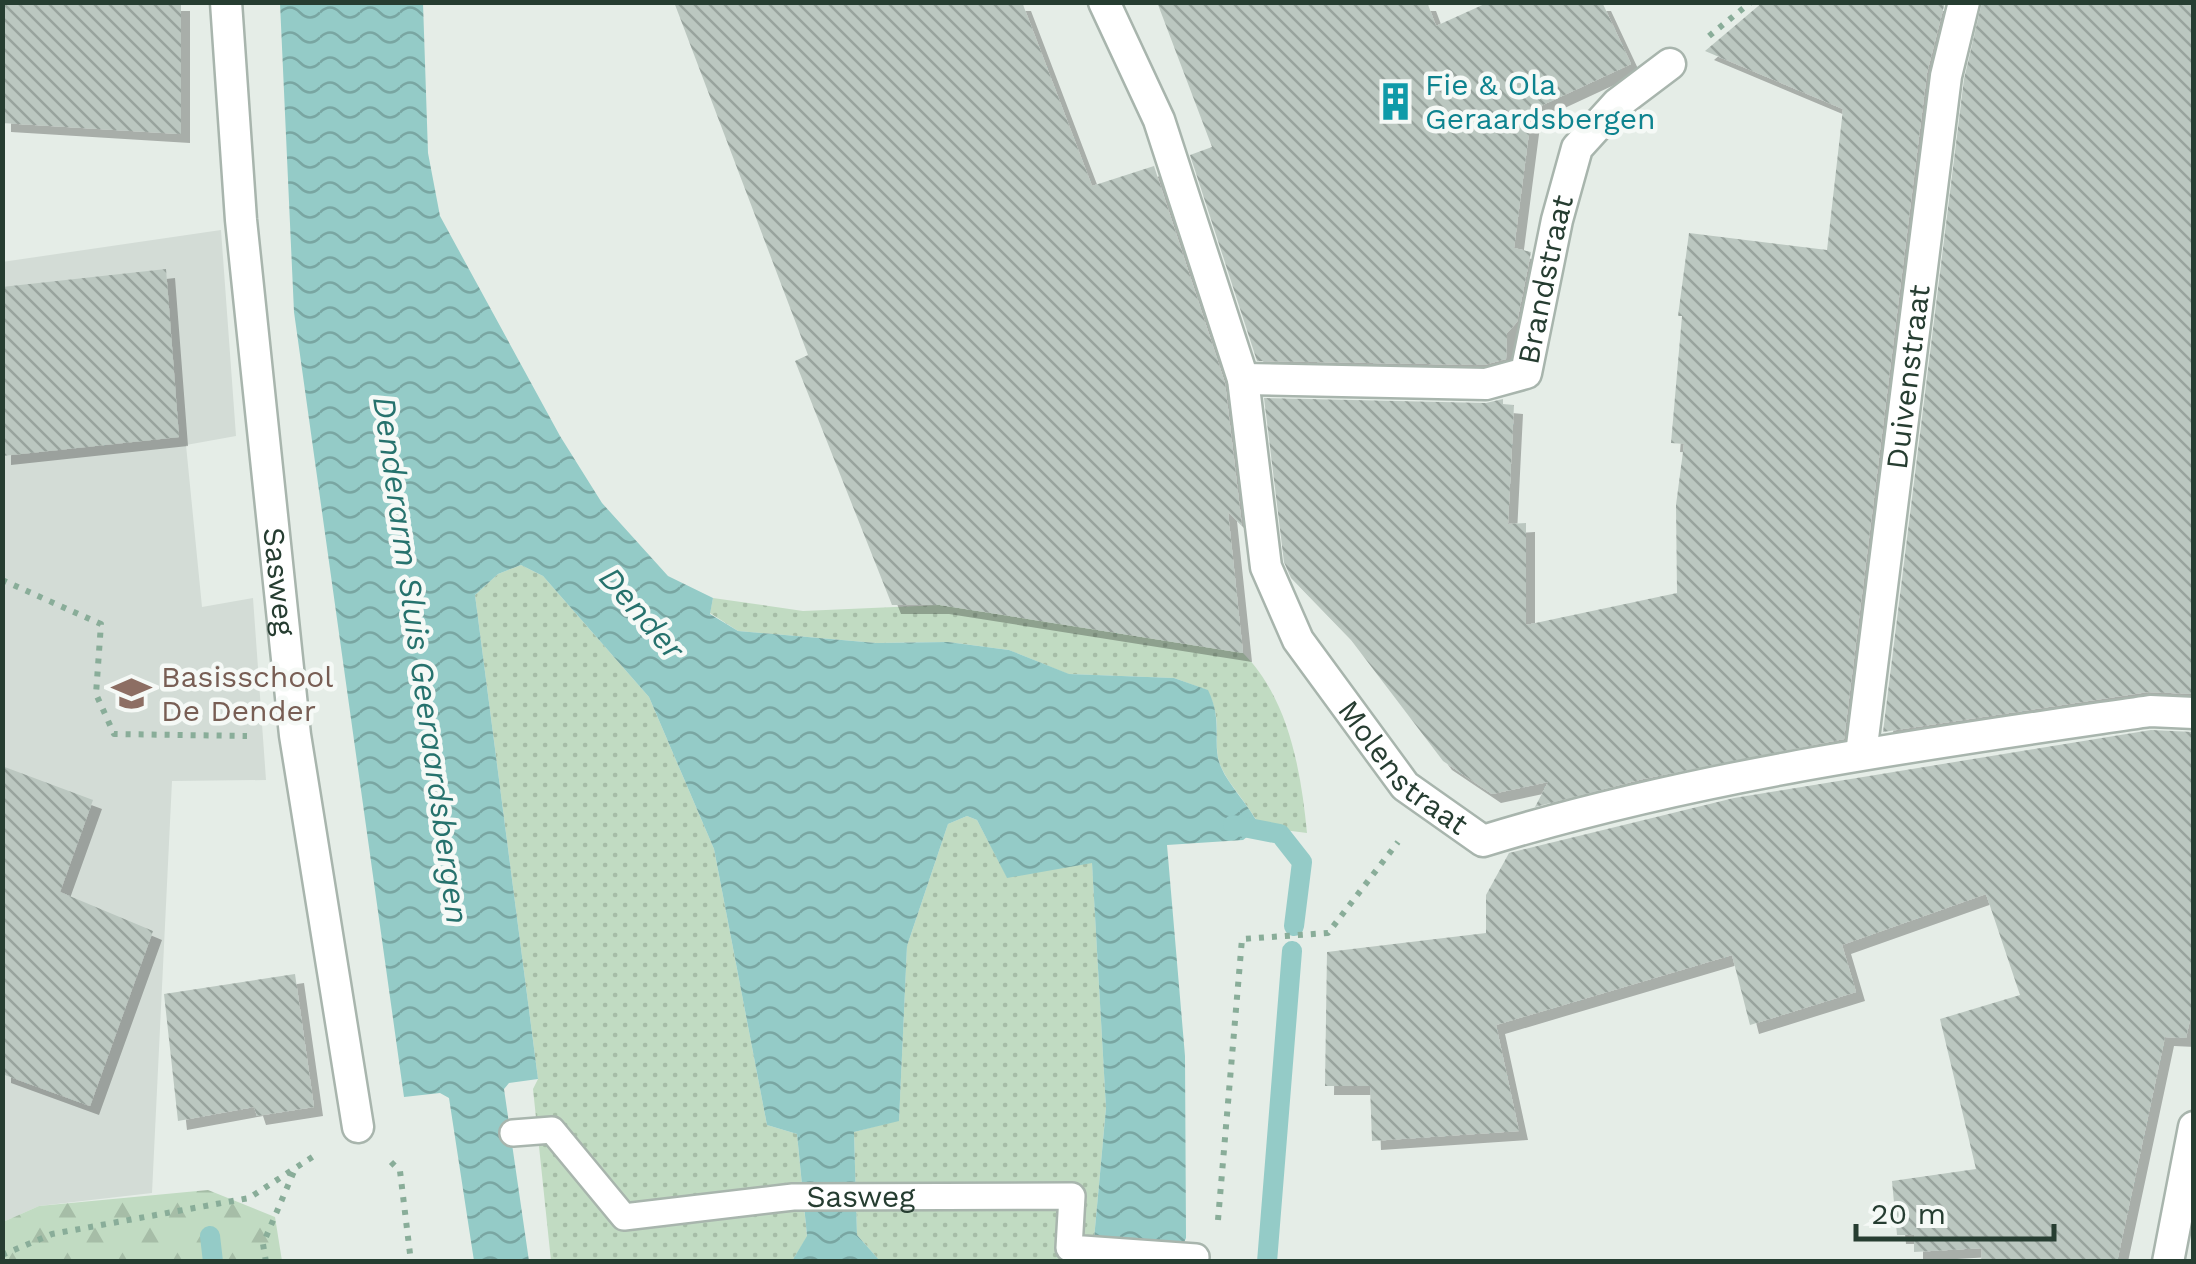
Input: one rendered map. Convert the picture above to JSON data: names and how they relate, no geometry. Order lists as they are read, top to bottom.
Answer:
{
  "streets": {
    "street": [
      "Brandstraat",
      "Duivenstraat",
      "Sasweg",
      "Molenstraat"
    ]
  },
  "crossings": [
    ["Brandstraat", "Molenstraat"],
    ["Duivenstraat", "Molenstraat"]
  ],
  "water": ["Dender", "Denderarm Sluis Geeraardsbergen"],
  "places": {
    "building": ["Fie & Ola Geraardsbergen"],
    "school or university": ["Basisschool De Dender"]
  },
  "scale_bar": "20 m"
}
